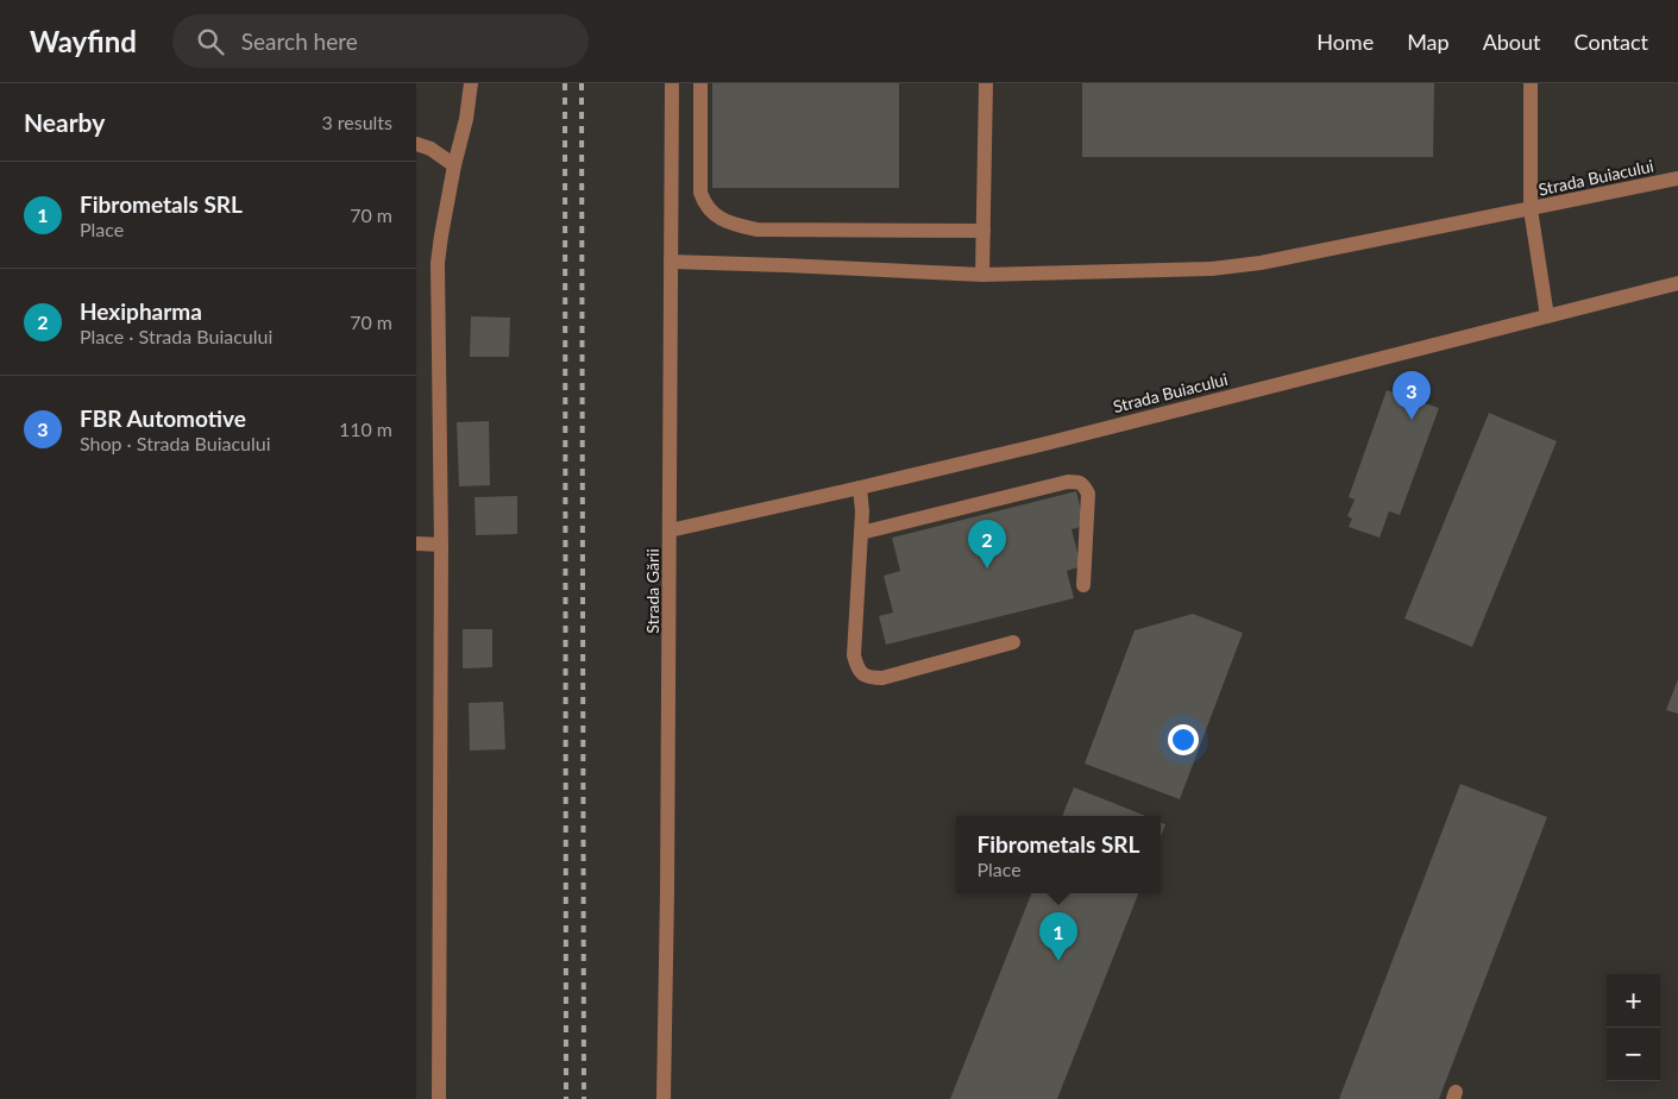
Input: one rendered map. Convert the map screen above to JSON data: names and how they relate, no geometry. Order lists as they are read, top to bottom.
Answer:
{
  "streets": {
    "street": ["Strada Buiacului", "Strada Gării"]
  },
  "crossings": [
    ["Strada Buiacului", "Strada Gării"]
  ],
  "page": {
    "header": "Wayfind",
    "search": "Search here",
    "nav": [
      "Home",
      "Map",
      "About",
      "Contact"
    ],
    "heading": ["Nearby", "3 results"],
    "list": [
      {
        "mark": "1",
        "name": "Fibrometals SRL",
        "note": "Place",
        "value": "70 m"
      },
      {
        "mark": "2",
        "name": "Hexipharma",
        "note": "Place · Strada Buiacului",
        "value": "70 m"
      },
      {
        "mark": "3",
        "name": "FBR Automotive",
        "note": "Shop · Strada Buiacului",
        "value": "110 m"
      }
    ],
    "pins": ["3", "2", "1"],
    "popup": ["Fibrometals SRL", "Place"],
    "map_buttons": ["+", "−"]
  }
}
